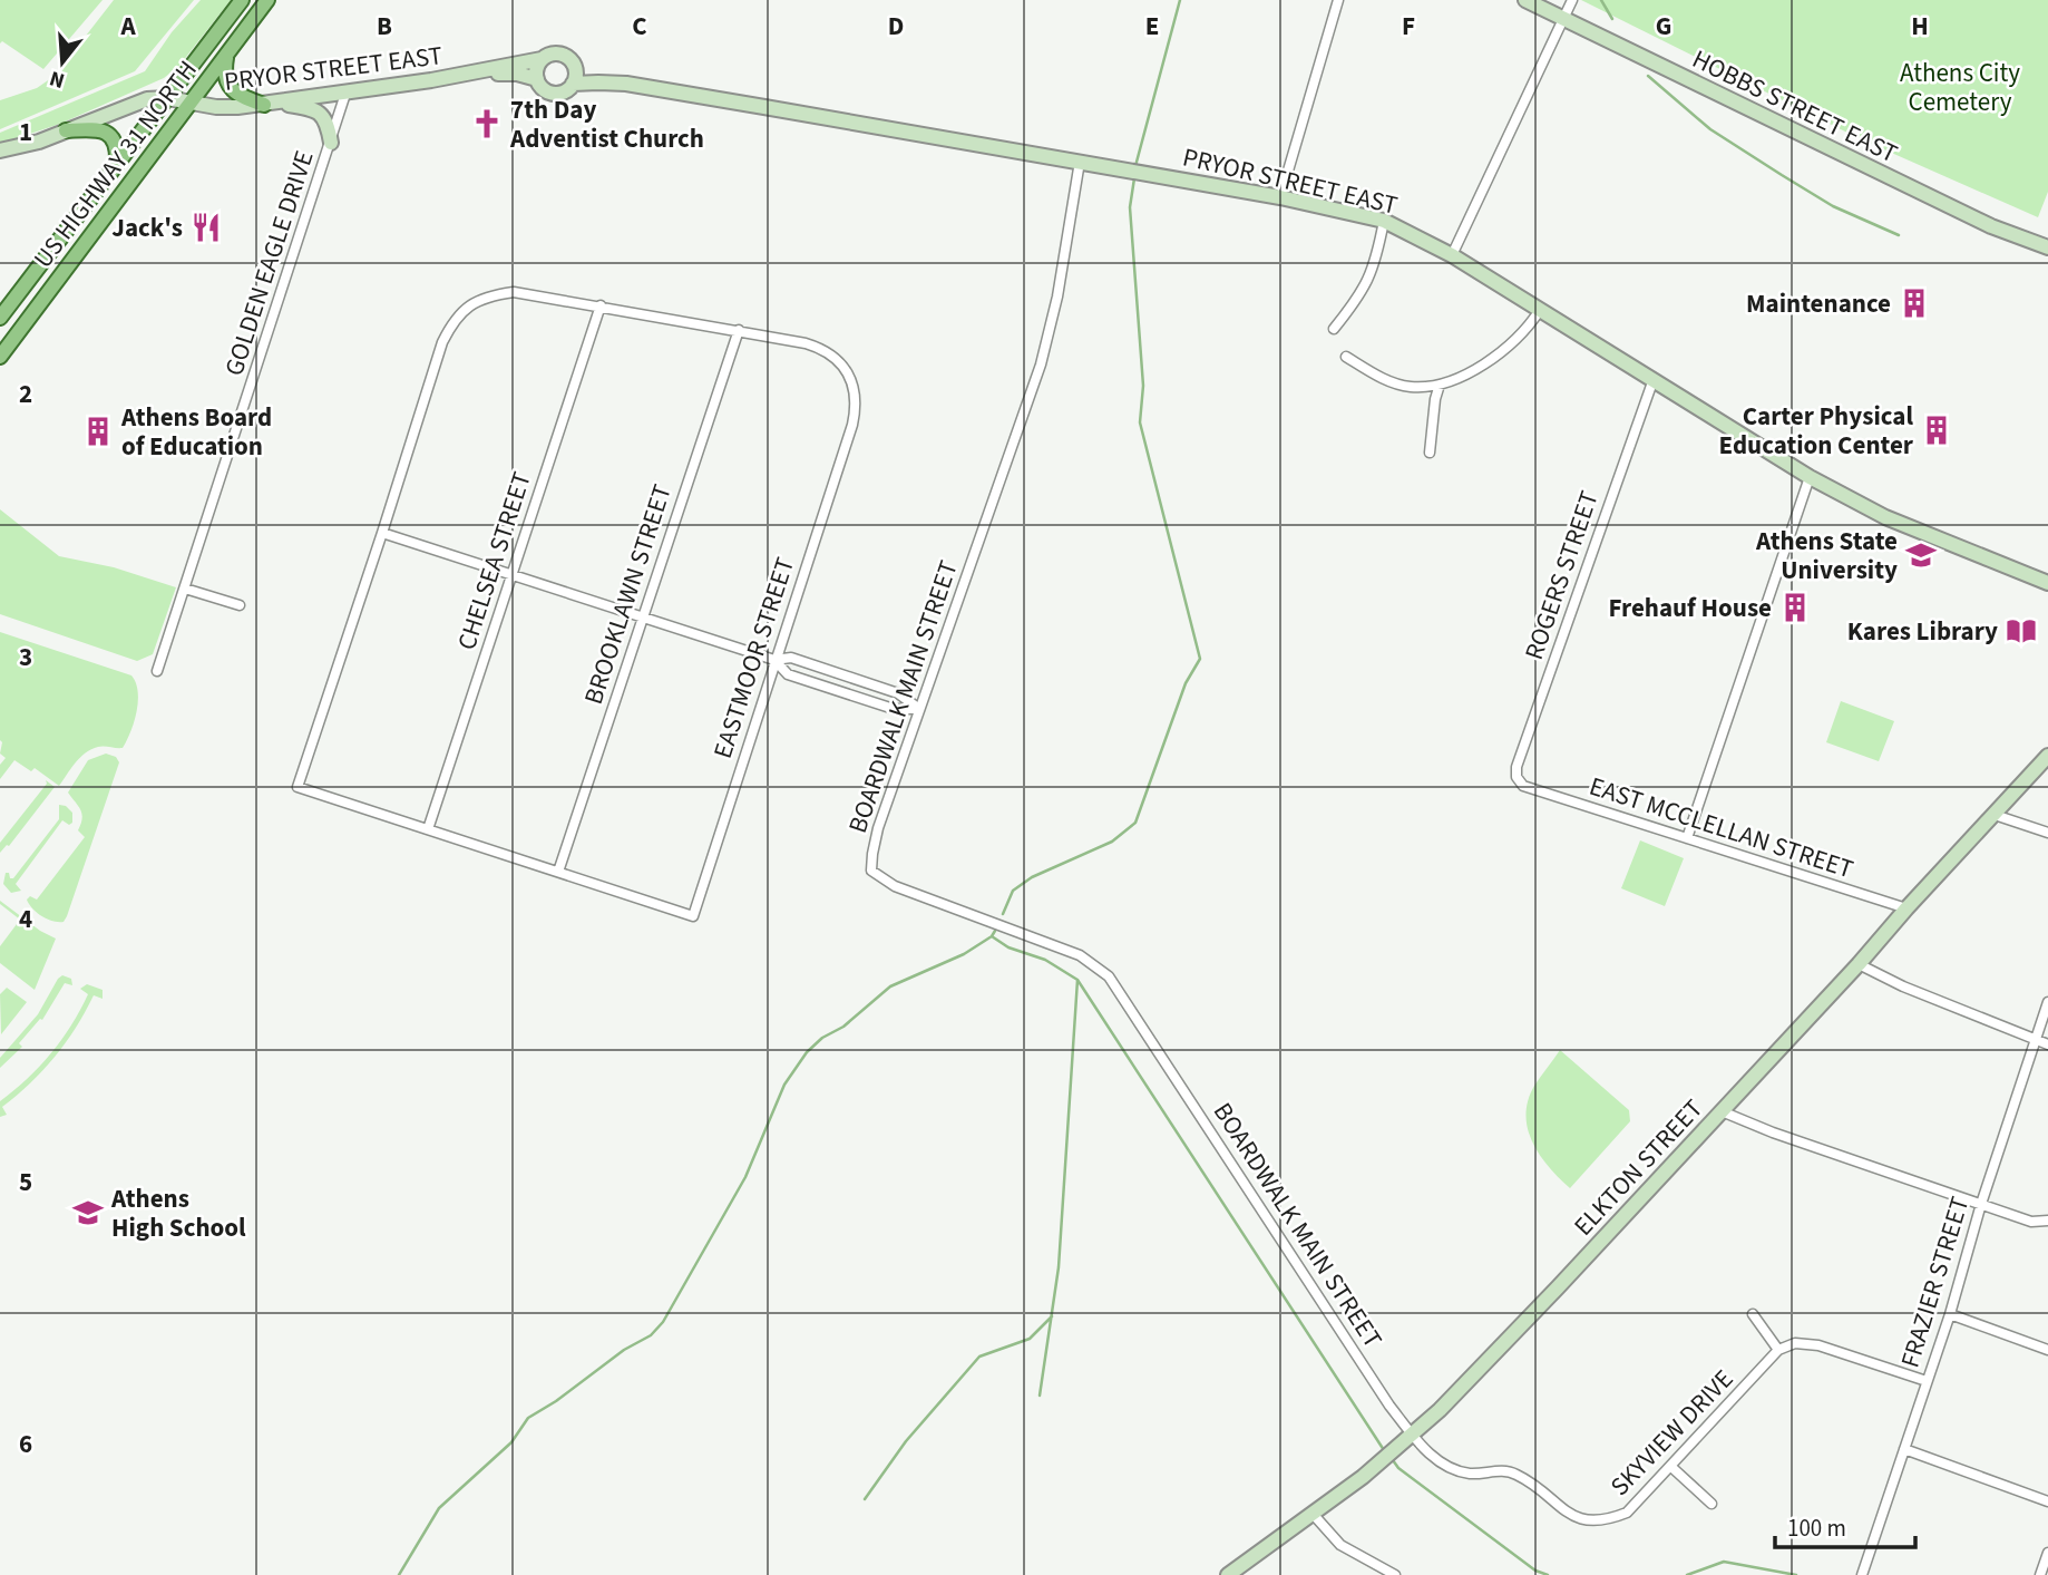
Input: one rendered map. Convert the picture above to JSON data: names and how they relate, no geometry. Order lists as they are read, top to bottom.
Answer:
{
  "streets": {
    "main road": ["US HIGHWAY 31 NORTH"],
    "street": [
      "PRYOR STREET EAST",
      "HOBBS STREET EAST",
      "GOLDEN EAGLE DRIVE",
      "CHELSEA STREET",
      "ROGERS STREET",
      "BROOKLAWN STREET",
      "EASTMOOR STREET",
      "BOARDWALK MAIN STREET",
      "EAST MCCLELLAN STREET",
      "ELKTON STREET",
      "FRAZIER STREET",
      "SKYVIEW DRIVE"
    ]
  },
  "crossings": [
    ["PRYOR STREET EAST", "US HIGHWAY 31 NORTH"],
    ["PRYOR STREET EAST", "GOLDEN EAGLE DRIVE"],
    ["PRYOR STREET EAST", "ROGERS STREET"],
    ["PRYOR STREET EAST", "BOARDWALK MAIN STREET"],
    ["CHELSEA STREET", "EASTMOOR STREET"],
    ["ROGERS STREET", "EAST MCCLELLAN STREET"],
    ["BROOKLAWN STREET", "EASTMOOR STREET"],
    ["BOARDWALK MAIN STREET", "ELKTON STREET"],
    ["BOARDWALK MAIN STREET", "SKYVIEW DRIVE"],
    ["EAST MCCLELLAN STREET", "ELKTON STREET"],
    ["ELKTON STREET", "SKYVIEW DRIVE"]
  ],
  "parks": ["Athens City Cemetery"],
  "places": {
    "church": ["7th Day Adventist Church"],
    "restaurant": ["Jack's"],
    "building": [
      "Maintenance",
      "Carter Physical Education Center",
      "Athens Board of Education",
      "Frehauf House"
    ],
    "school or university": ["Athens State University", "Athens High School"],
    "library": ["Kares Library"]
  },
  "scale_bar": "100 m",
  "north": "bottom",
  "grid": {
    "columns": [
      "A",
      "B",
      "C",
      "D",
      "E",
      "F",
      "G",
      "H"
    ],
    "rows": [
      "1",
      "2",
      "3",
      "4",
      "5",
      "6"
    ]
  }
}
